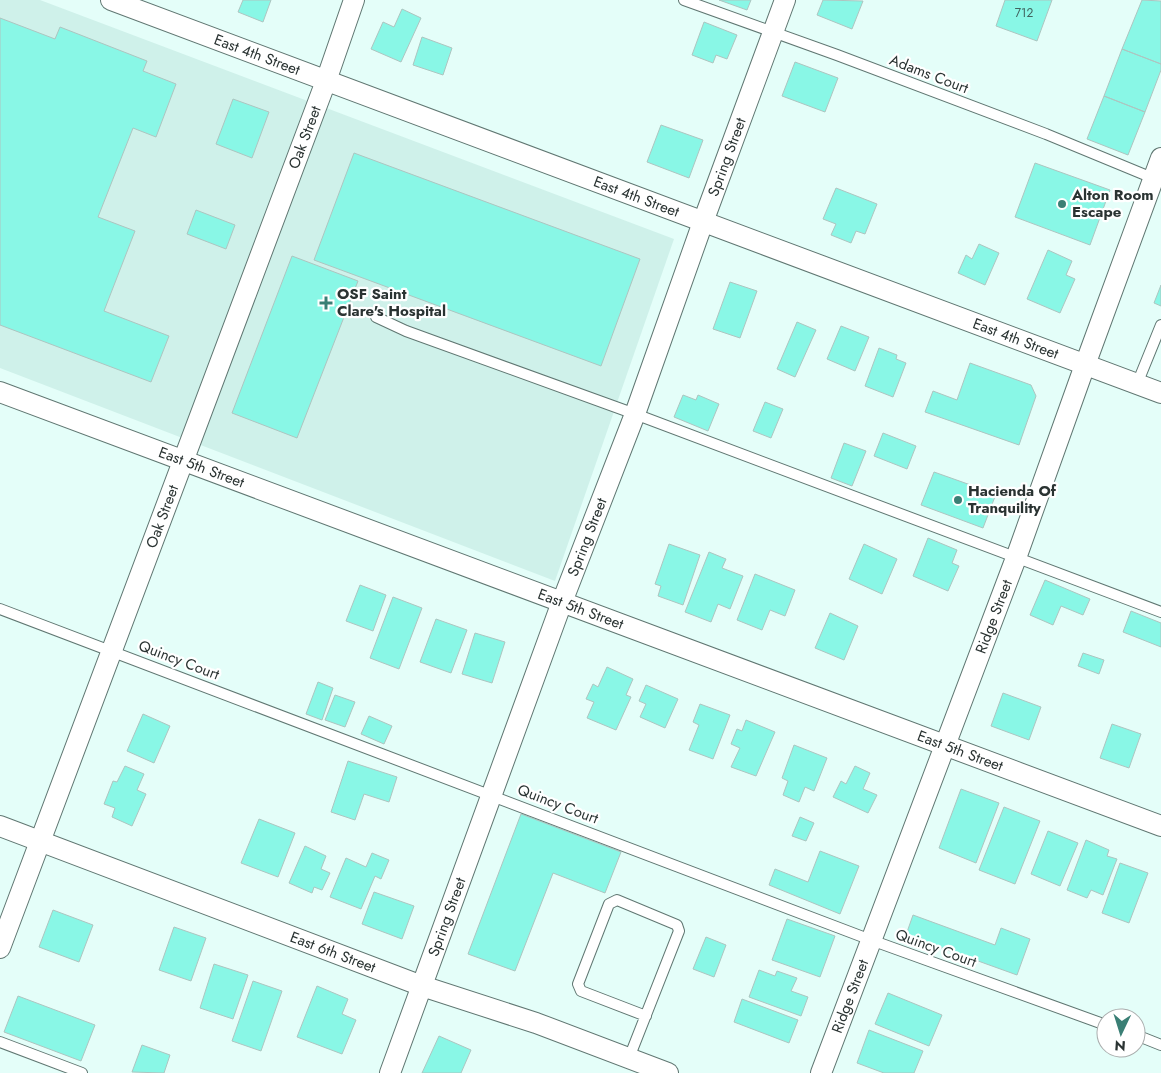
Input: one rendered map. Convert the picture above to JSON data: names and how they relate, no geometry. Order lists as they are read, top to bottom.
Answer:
{
  "streets": {
    "street": [
      "East 4th Street",
      "Oak Street",
      "Spring Street",
      "East 5th Street",
      "Ridge Street",
      "East 6th Street"
    ],
    "lane": ["Adams Court", "Quincy Court"]
  },
  "crossings": [
    ["East 4th Street", "Oak Street"],
    ["East 4th Street", "Spring Street"],
    ["East 4th Street", "Ridge Street"],
    ["Adams Court", "Spring Street"],
    ["Adams Court", "Ridge Street"],
    ["Oak Street", "East 5th Street"],
    ["Oak Street", "Quincy Court"],
    ["Oak Street", "East 6th Street"],
    ["Spring Street", "East 5th Street"],
    ["Spring Street", "Quincy Court"],
    ["Spring Street", "East 6th Street"],
    ["East 5th Street", "Ridge Street"],
    ["Ridge Street", "Quincy Court"]
  ],
  "places": {
    "other": ["Alton Room Escape", "Hacienda Of Tranquility"],
    "health": ["OSF Saint Clare's Hospital"]
  },
  "house_numbers": ["712"],
  "north": "bottom"
}
